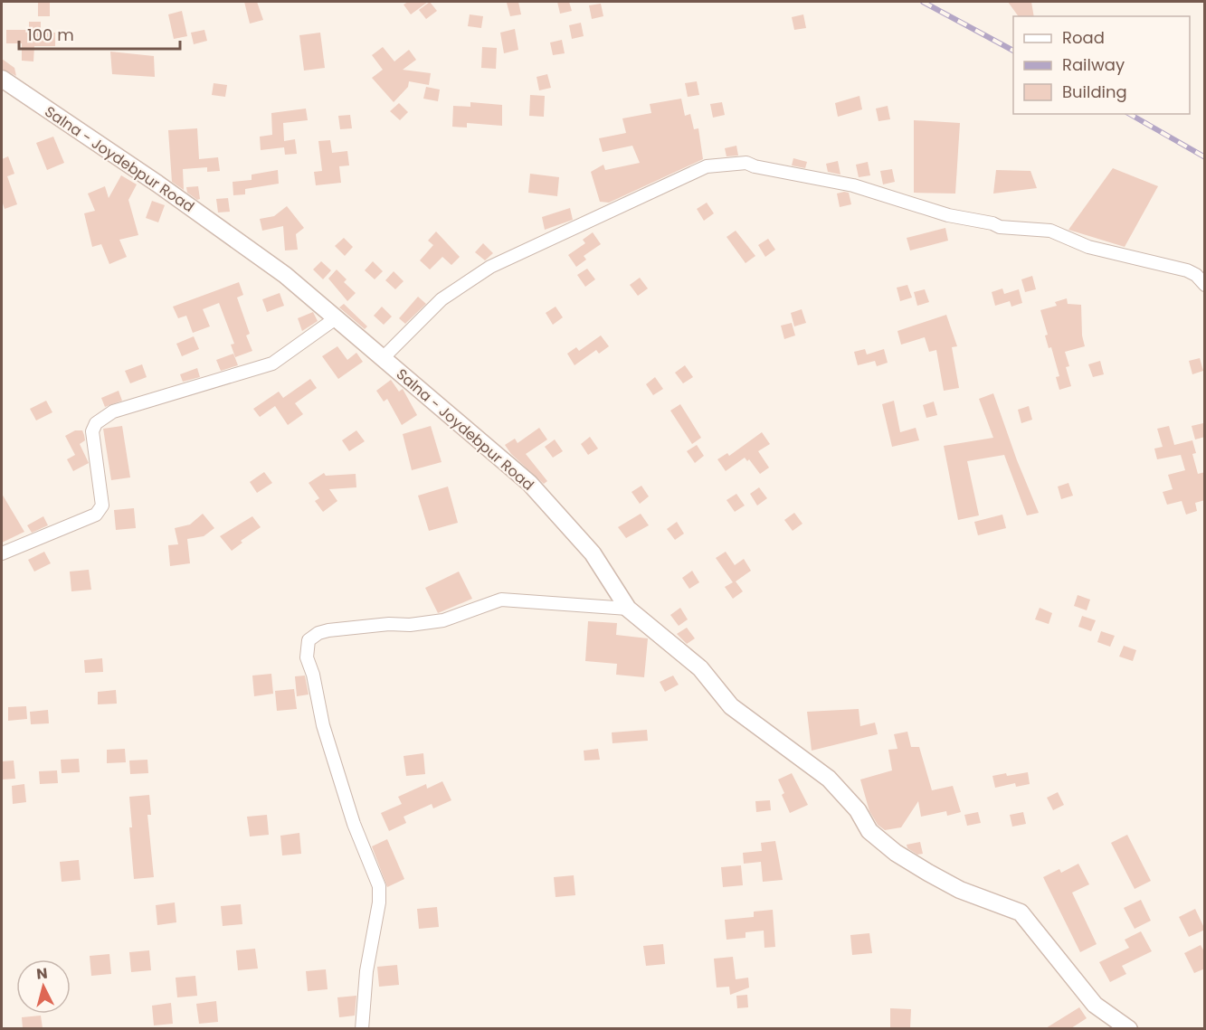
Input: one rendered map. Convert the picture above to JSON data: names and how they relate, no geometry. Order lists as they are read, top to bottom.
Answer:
{
  "streets": {
    "main road": ["Salna - Joydebpur Road"]
  },
  "legend": ["Road", "Railway", "Building"],
  "scale_bar": "100 m",
  "north": "top"
}
